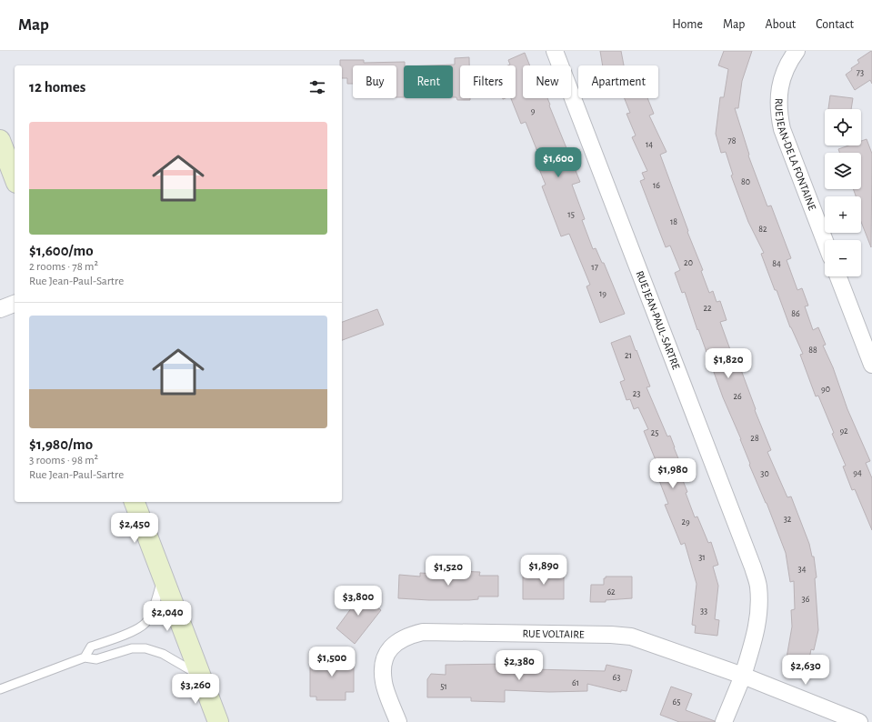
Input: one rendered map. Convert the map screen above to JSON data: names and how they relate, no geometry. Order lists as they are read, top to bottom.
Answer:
{
  "streets": {
    "street": ["RUE JEAN-DE LA FONTAINE", "RUE JEAN-PAUL-SARTRE", "RUE VOLTAIRE"]
  },
  "crossings": [
    ["RUE JEAN-PAUL-SARTRE", "RUE VOLTAIRE"]
  ],
  "house_numbers": [
    "73",
    "9",
    "78",
    "14",
    "80",
    "16",
    "15",
    "18",
    "82",
    "20",
    "84",
    "17",
    "19",
    "22",
    "86",
    "88",
    "21",
    "90",
    "23",
    "26",
    "92",
    "25",
    "28",
    "94",
    "30",
    "32",
    "29",
    "31",
    "34",
    "62",
    "36",
    "33",
    "63",
    "61",
    "51",
    "65"
  ],
  "page": {
    "header": "Map",
    "nav": [
      "Home",
      "Map",
      "About",
      "Contact"
    ],
    "chip": [
      "Buy",
      "Rent",
      "Filters",
      "New",
      "Apartment"
    ],
    "heading": "12 homes",
    "map_buttons": ["+", "−"],
    "list": [
      {
        "name": "$1,600/mo",
        "note": "2 rooms · 78 m² · Rue Jean-Paul-Sartre"
      },
      {
        "name": "$1,980/mo",
        "note": "3 rooms · 98 m² · Rue Jean-Paul-Sartre"
      }
    ],
    "price": [
      "$1,600",
      "$1,820",
      "$1,980",
      "$2,450",
      "$1,890",
      "$1,520",
      "$3,800",
      "$2,040",
      "$1,500",
      "$2,380",
      "$2,630",
      "$3,260"
    ]
  }
}
